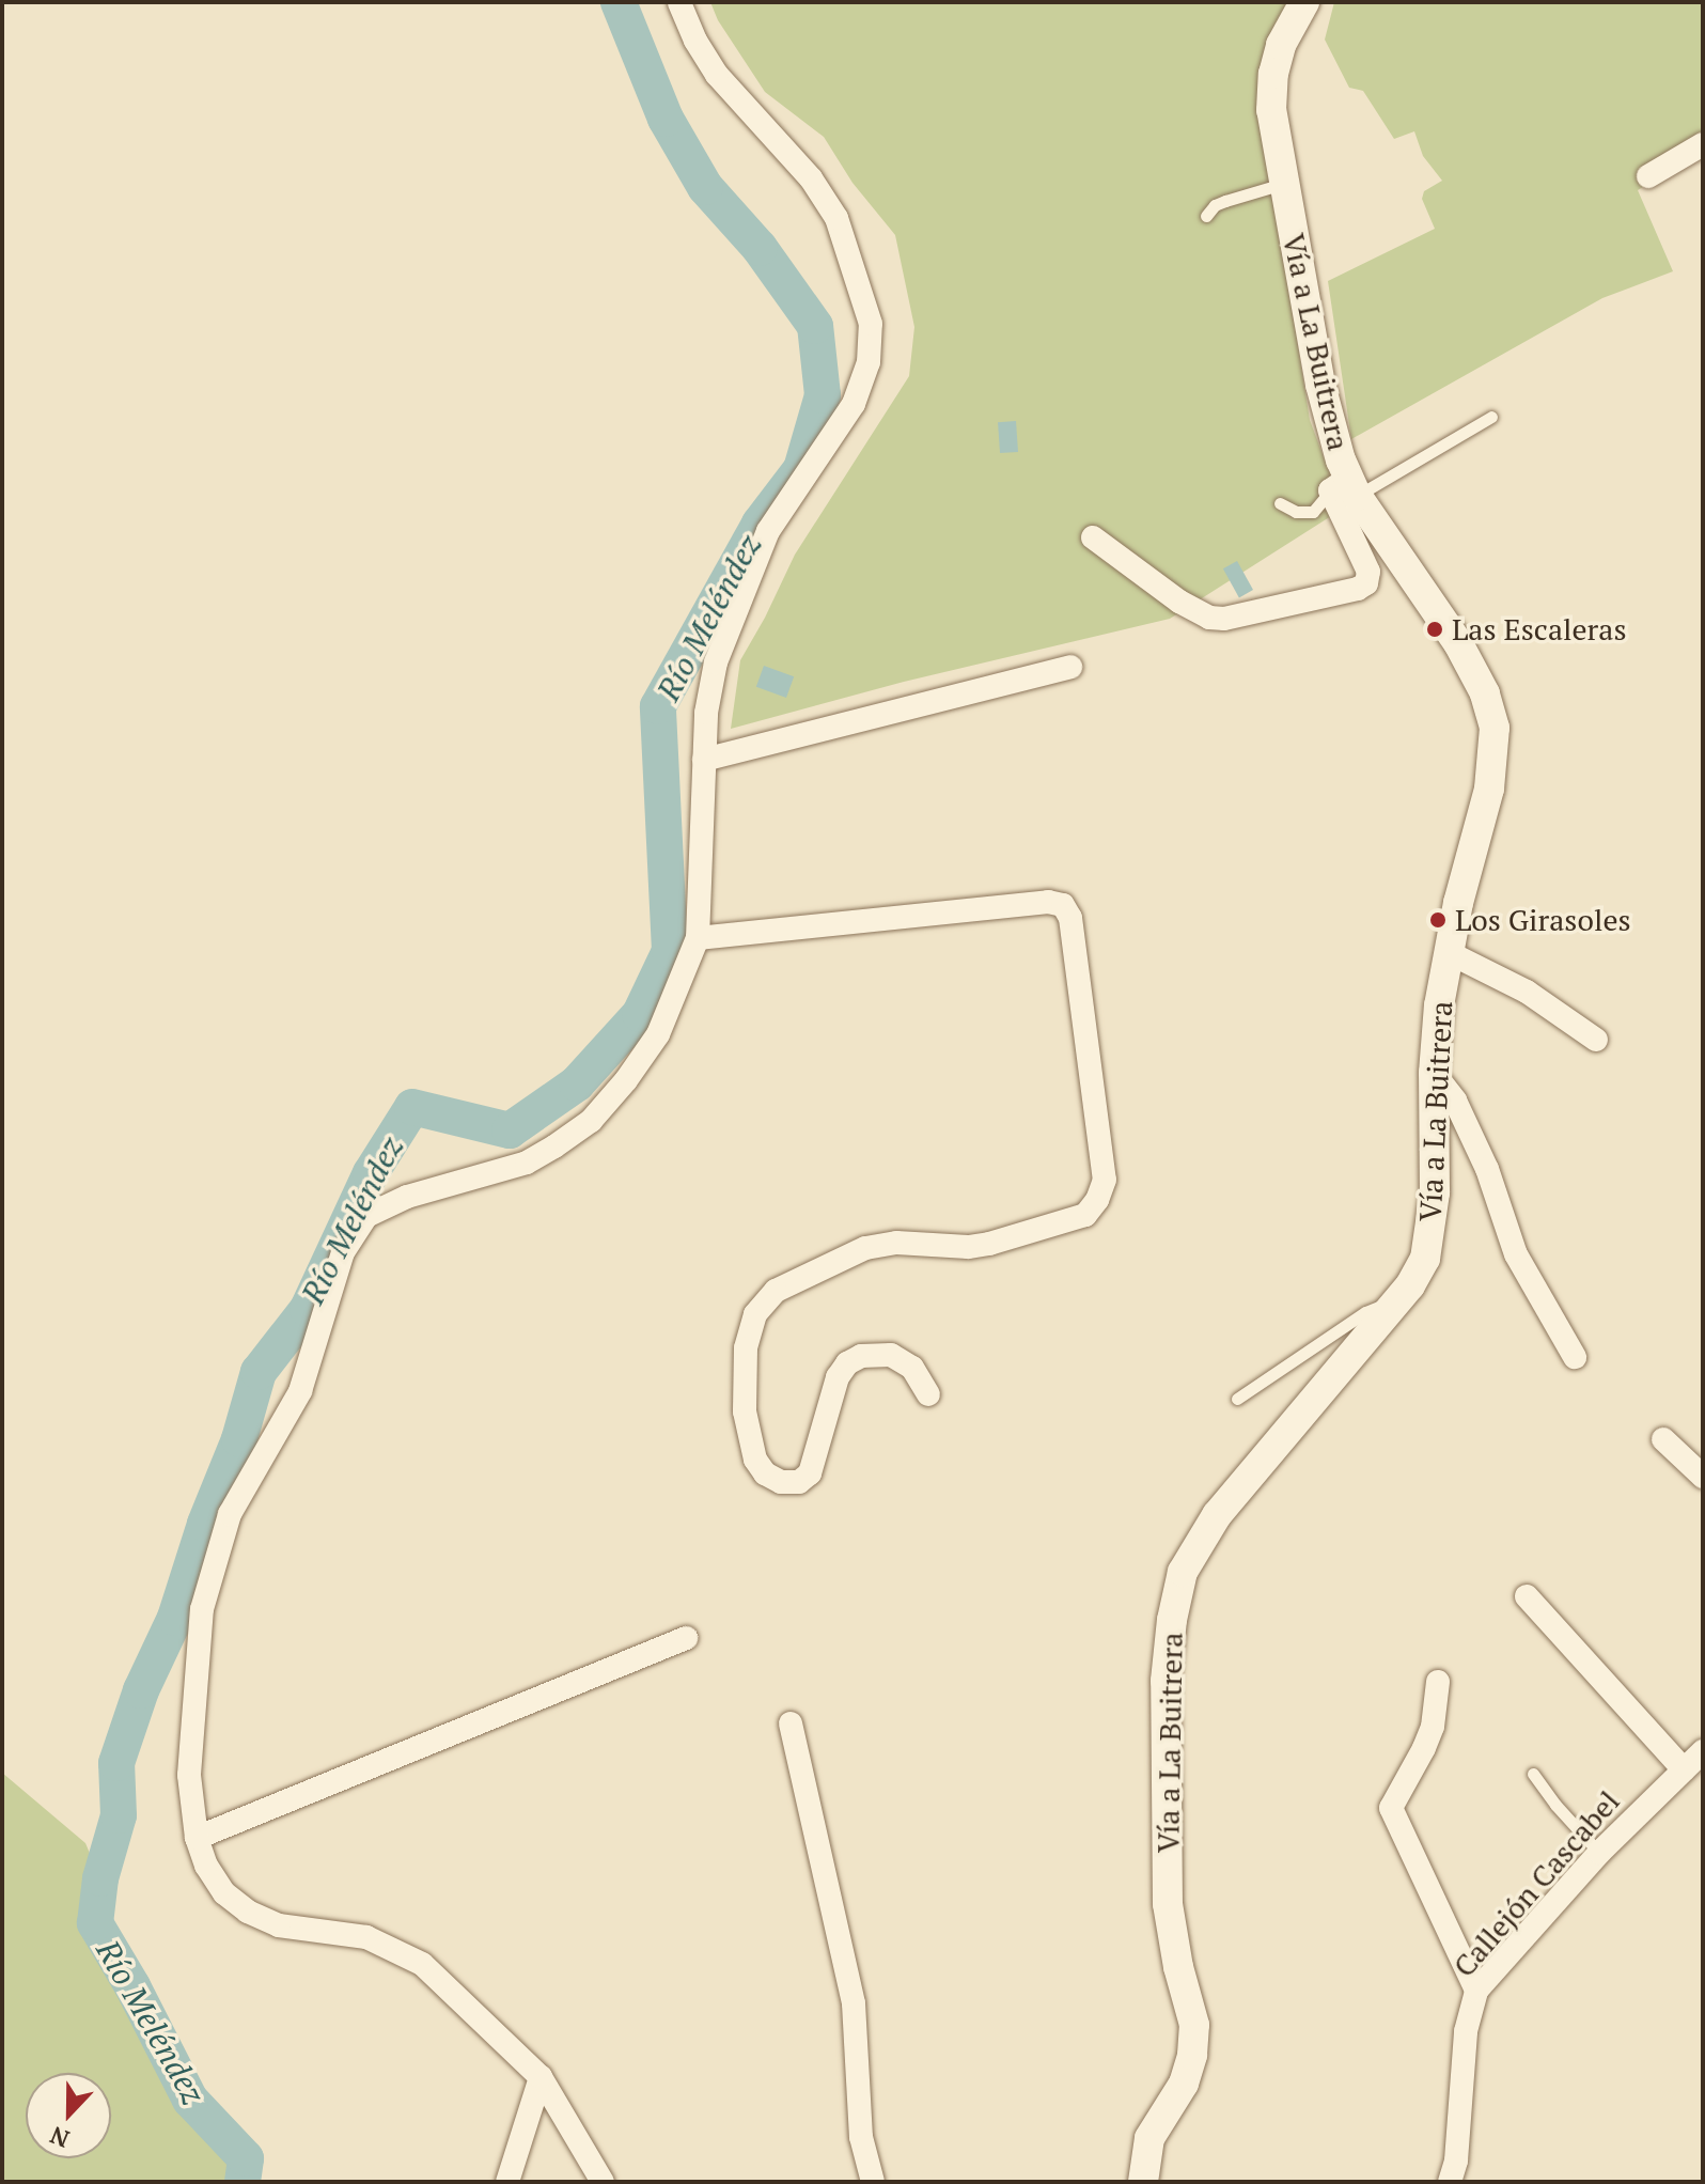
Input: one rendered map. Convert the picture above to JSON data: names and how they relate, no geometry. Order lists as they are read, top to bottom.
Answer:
{
  "streets": {
    "street": ["Vía a La Buitrera", "Callejón Cascabel"]
  },
  "water": ["Río Meléndez"],
  "places": ["Las Escaleras", "Los Girasoles"],
  "north": "bottom"
}
